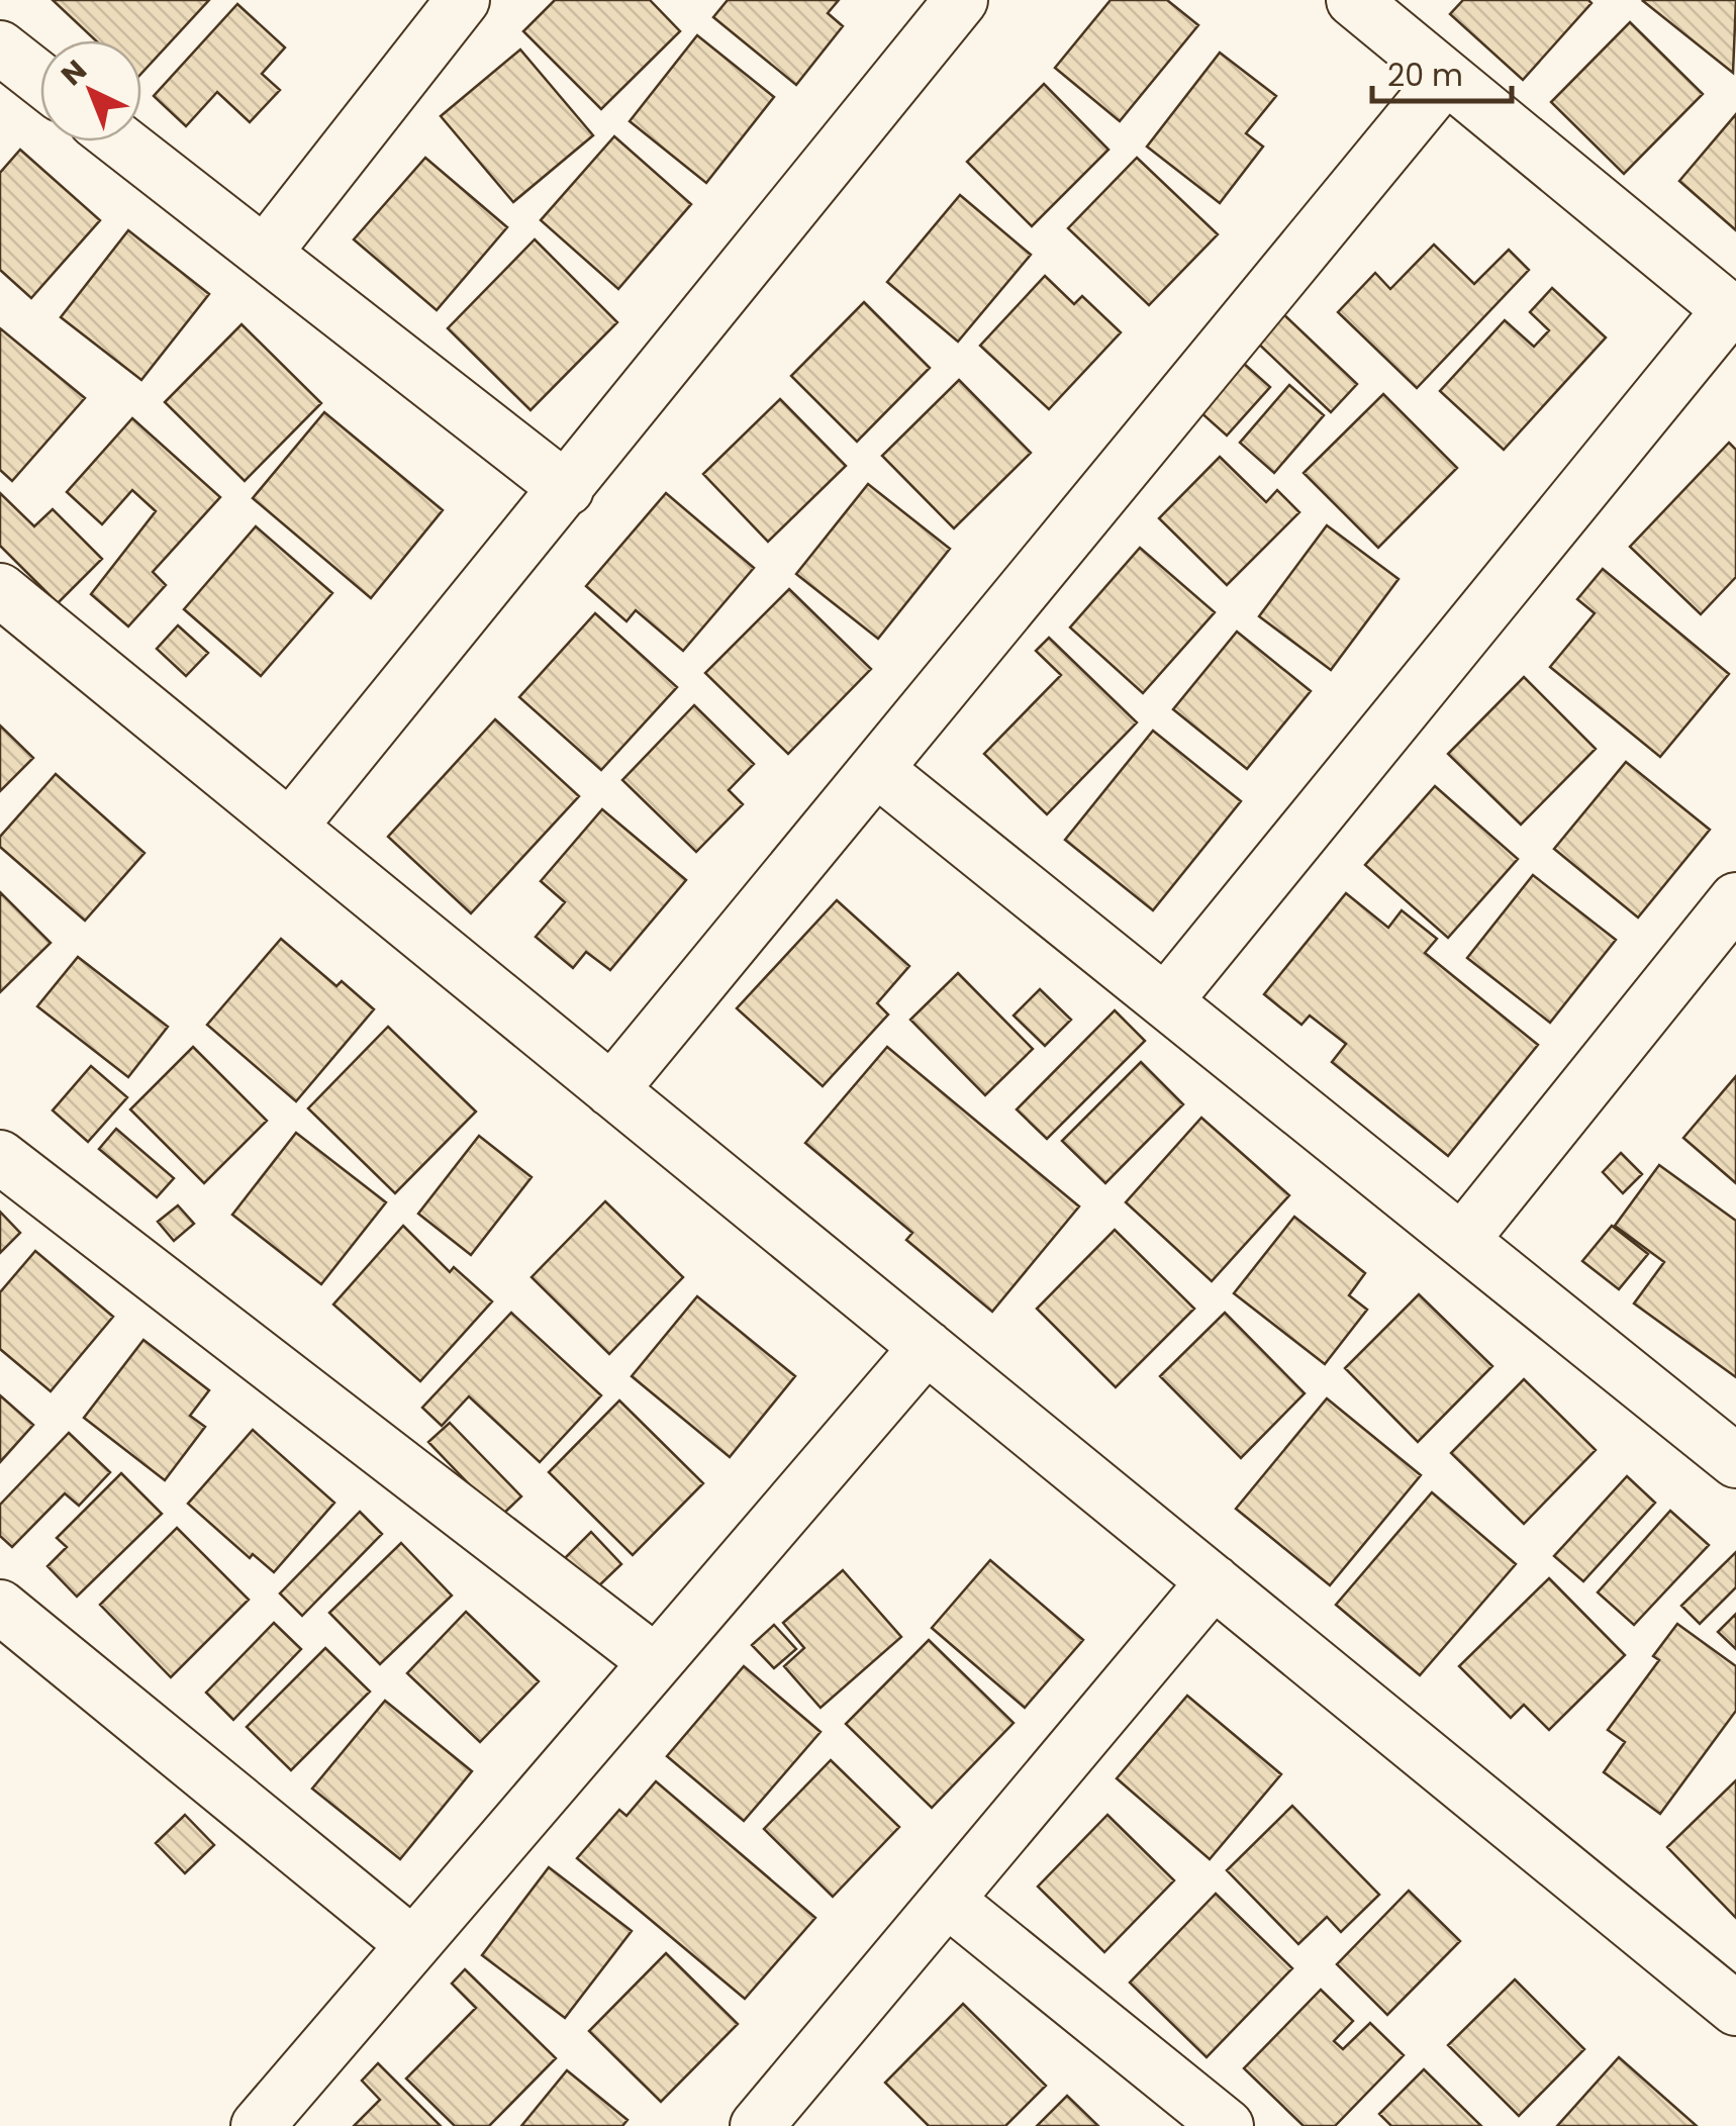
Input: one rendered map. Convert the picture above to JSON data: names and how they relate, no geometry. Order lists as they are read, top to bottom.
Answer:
{
  "scale_bar": "20 m",
  "north": "top left"
}
